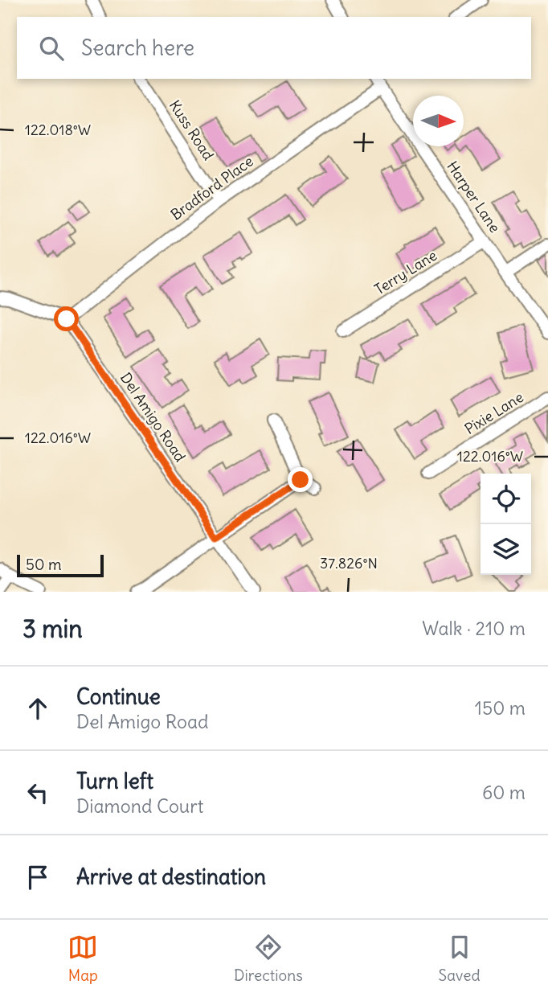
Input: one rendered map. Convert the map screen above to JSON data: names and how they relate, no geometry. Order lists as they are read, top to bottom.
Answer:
{
  "streets": {
    "street": [
      "Kuss Road",
      "Bradford Place",
      "Harper Lane",
      "Terry Lane",
      "Pixie Lane",
      "Del Amigo Road"
    ]
  },
  "crossings": [
    ["Kuss Road", "Bradford Place"],
    ["Bradford Place", "Harper Lane"],
    ["Bradford Place", "Del Amigo Road"],
    ["Harper Lane", "Terry Lane"]
  ],
  "scale_bar": "50 m",
  "north": "right",
  "page": {
    "search": "Search here",
    "scale": "50 m",
    "heading": ["3 min", "Walk · 210 m"],
    "list": [
      ["Continue", "Del Amigo Road", "150 m"],
      ["Turn left", "Diamond Court", "60 m"],
      "Arrive at destination"
    ],
    "nav": ["Map", "Directions", "Saved"]
  },
  "coordinates": ["122.018°W", "122.016°W", "37.826°N"]
}
